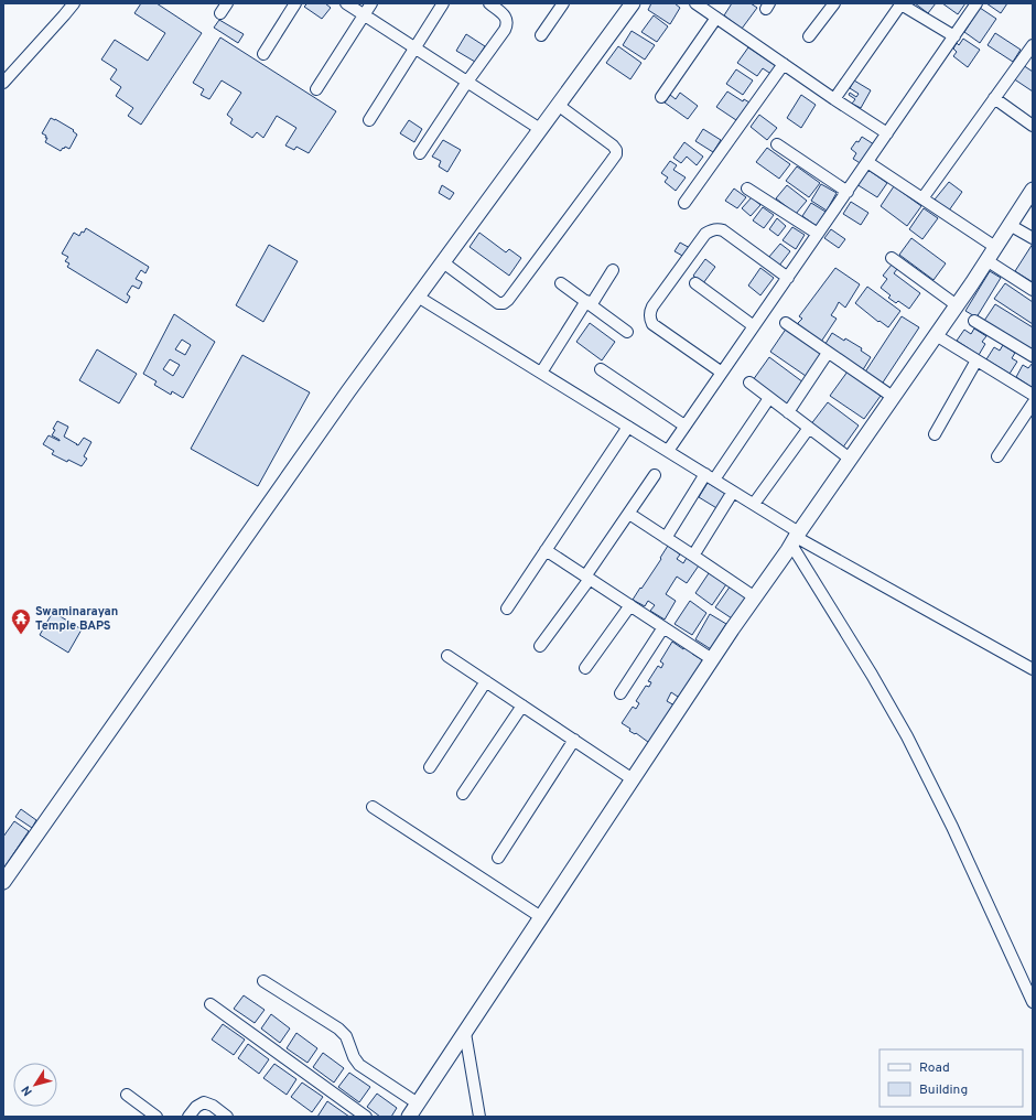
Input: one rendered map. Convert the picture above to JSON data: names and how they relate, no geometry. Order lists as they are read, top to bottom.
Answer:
{
  "places": {
    "temple": ["Swaminarayan Temple BAPS"]
  },
  "legend": ["Road", "Building"],
  "north": "bottom left"
}
